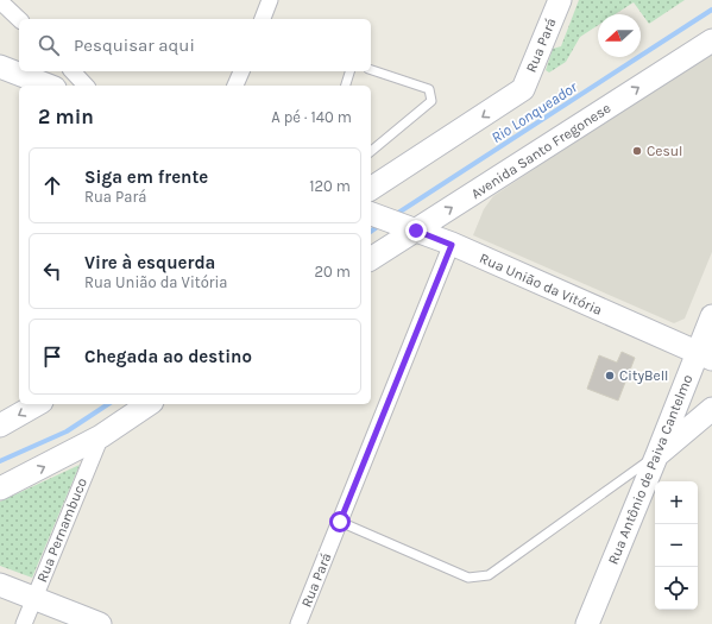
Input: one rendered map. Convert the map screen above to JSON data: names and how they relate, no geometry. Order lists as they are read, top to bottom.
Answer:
{
  "streets": {
    "street": [
      "Rua Pará",
      "Avenida Santo Fregonese",
      "Rua União da Vitória",
      "Rua Antônio de Paiva Cantelmo",
      "Rua Pernambuco"
    ]
  },
  "crossings": [
    ["Rua Pará", "Rua União da Vitória"],
    ["Avenida Santo Fregonese", "Rua União da Vitória"],
    ["Rua União da Vitória", "Rua Antônio de Paiva Cantelmo"]
  ],
  "one_way": ["Rua Pará", "Avenida Santo Fregonese"],
  "water": ["Rio Lonqueador"],
  "places": ["Cesul", "CityBell"],
  "north": "left",
  "page": {
    "search": "Pesquisar aqui",
    "heading": ["2 min", "A pé · 140 m"],
    "list": [
      ["Siga em frente", "Rua Pará", "120 m"],
      ["Vire à esquerda", "Rua União da Vitória", "20 m"],
      "Chegada ao destino"
    ],
    "map_buttons": ["+", "−"]
  }
}
